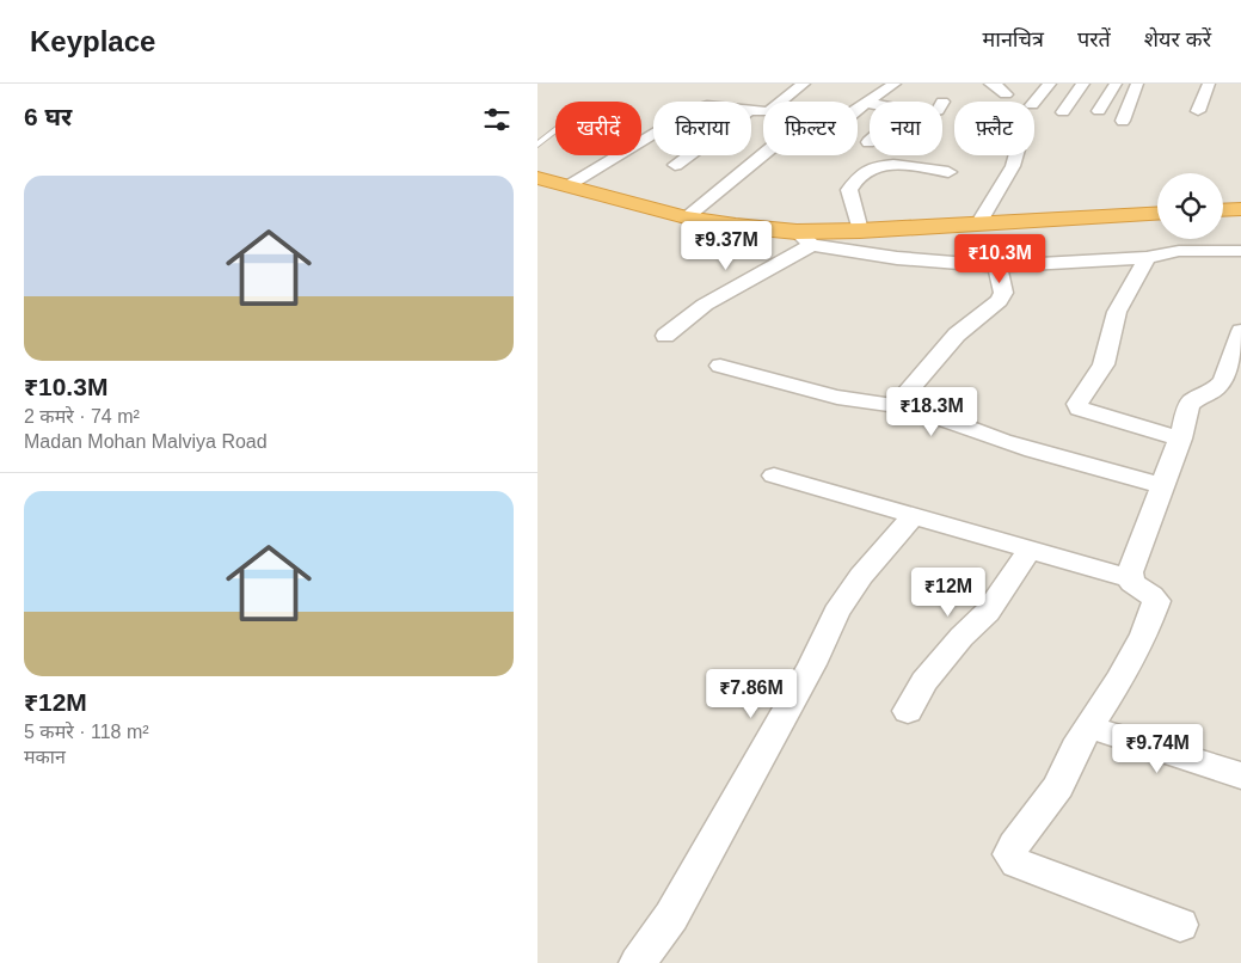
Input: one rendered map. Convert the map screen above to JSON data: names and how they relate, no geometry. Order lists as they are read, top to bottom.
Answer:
{
  "page": {
    "header": "Keyplace",
    "nav": ["मानचित्र", "परतें", "शेयर करें"],
    "heading": "6 घर",
    "chip": [
      "खरीदें",
      "किराया",
      "फ़िल्टर",
      "नया",
      "फ़्लैट"
    ],
    "list": [
      {
        "name": "₹10.3M",
        "note": "2 कमरे · 74 m² · Madan Mohan Malviya Road"
      },
      {
        "name": "₹12M",
        "note": "5 कमरे · 118 m² · मकान"
      }
    ],
    "price": [
      "₹9.37M",
      "₹10.3M",
      "₹18.3M",
      "₹12M",
      "₹7.86M",
      "₹9.74M"
    ]
  }
}
